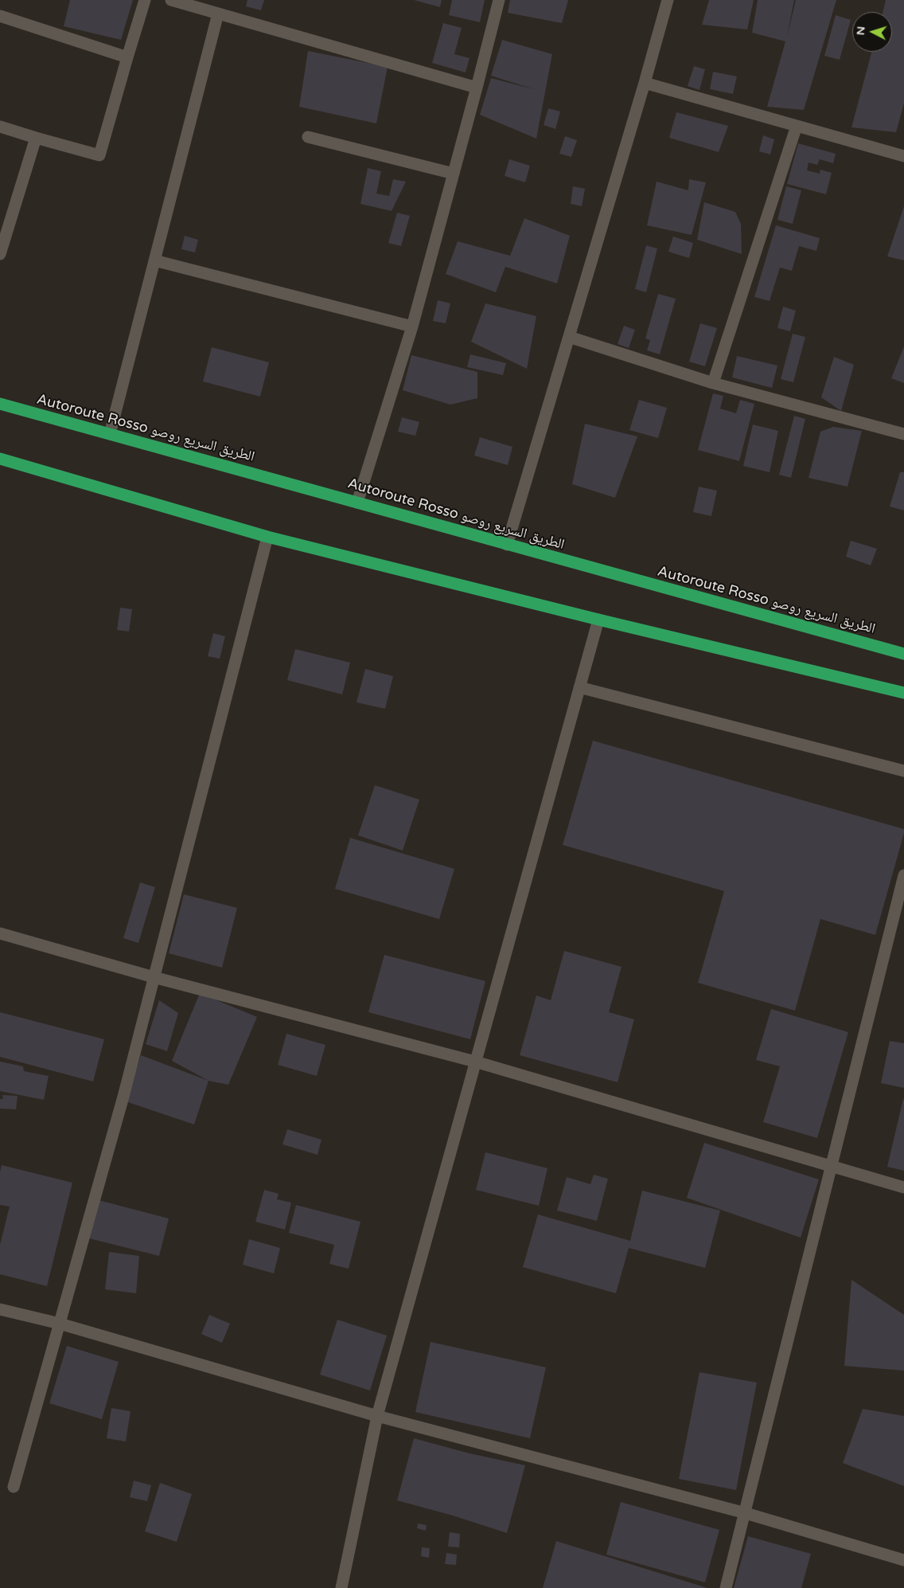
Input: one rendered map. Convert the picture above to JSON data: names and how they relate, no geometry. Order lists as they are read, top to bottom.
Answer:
{
  "streets": {
    "highway": ["Autoroute Rosso الطريق السريع روصو"]
  },
  "north": "left"
}
